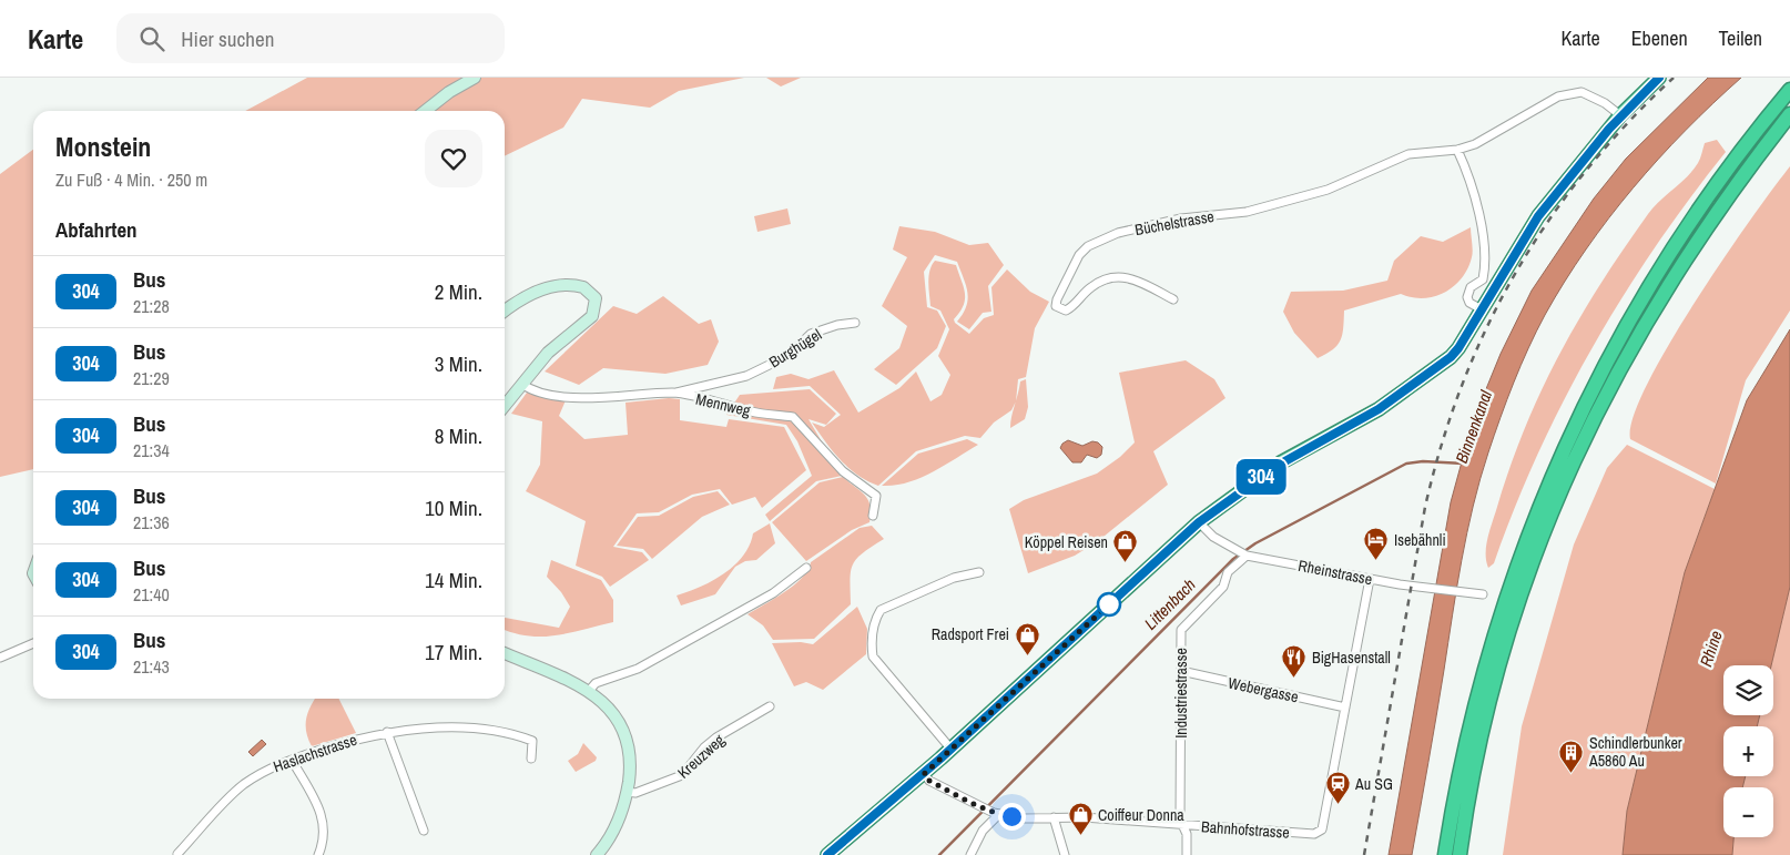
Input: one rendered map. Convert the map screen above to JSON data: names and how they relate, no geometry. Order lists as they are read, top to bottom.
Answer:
{
  "streets": {
    "street": [
      "Büchelstrasse",
      "Burghügel",
      "Mennweg",
      "Rheinstrasse",
      "Webergasse",
      "Industriestrasse",
      "Haslachstrasse",
      "Kreuzweg",
      "Bahnhofstrasse"
    ]
  },
  "crossings": [
    ["Burghügel", "Mennweg"],
    ["Rheinstrasse", "Industriestrasse"],
    ["Rheinstrasse", "Bahnhofstrasse"],
    ["Webergasse", "Industriestrasse"],
    ["Webergasse", "Bahnhofstrasse"],
    ["Industriestrasse", "Bahnhofstrasse"]
  ],
  "water": ["Binnenkanal", "Littenbach", "Rhine"],
  "places": {
    "hotel": ["Isebähnli"],
    "shop": ["Köppel Reisen", "Radsport Frei", "Coiffeur Donna"],
    "restaurant": ["BigHasenstall"],
    "building": ["Schindlerbunker A5860 Au"],
    "station": ["Au SG"]
  },
  "lines": ["bus line 304"],
  "page": {
    "header": "Karte",
    "search": "Hier suchen",
    "nav": ["Karte", "Ebenen", "Teilen"],
    "on_map": "304",
    "heading": [
      ["Monstein", "Zu Fuß · 4 Min. · 250 m"],
      "Abfahrten"
    ],
    "list": [
      {
        "mark": "304",
        "name": "Bus",
        "note": "21:28",
        "value": "2 Min."
      },
      {
        "mark": "304",
        "name": "Bus",
        "note": "21:29",
        "value": "3 Min."
      },
      {
        "mark": "304",
        "name": "Bus",
        "note": "21:34",
        "value": "8 Min."
      },
      {
        "mark": "304",
        "name": "Bus",
        "note": "21:36",
        "value": "10 Min."
      },
      {
        "mark": "304",
        "name": "Bus",
        "note": "21:40",
        "value": "14 Min."
      },
      {
        "mark": "304",
        "name": "Bus",
        "note": "21:43",
        "value": "17 Min."
      }
    ],
    "map_buttons": ["+", "−"]
  }
}
